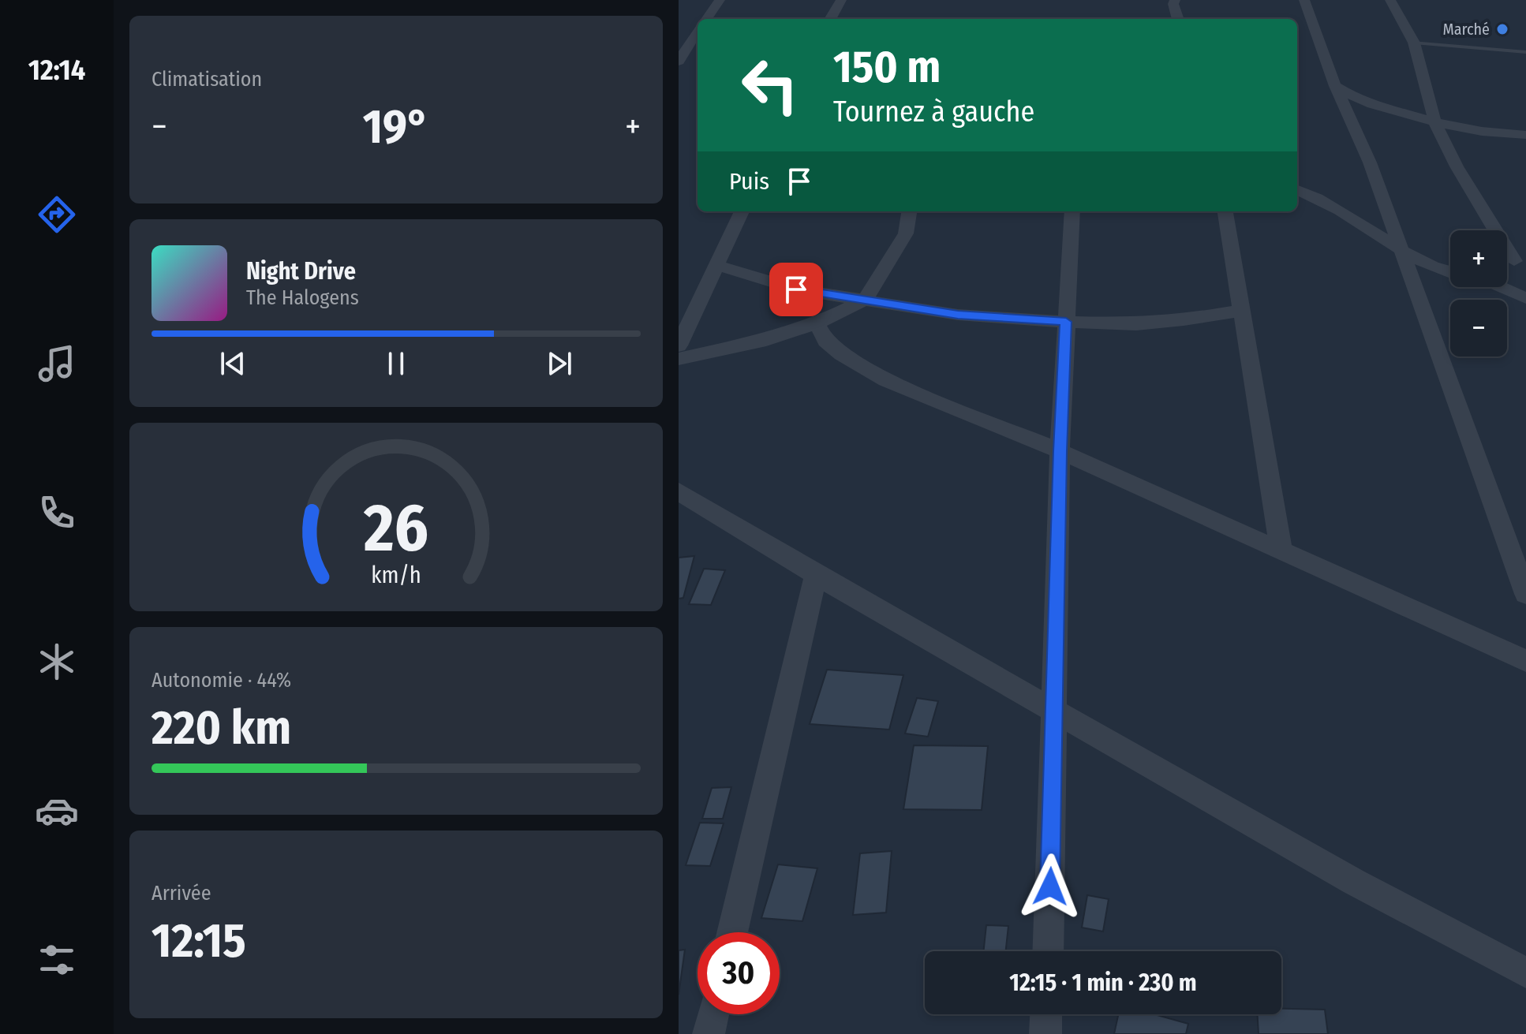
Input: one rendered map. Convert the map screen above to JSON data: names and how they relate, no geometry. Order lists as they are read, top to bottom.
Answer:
{
  "places": ["Marché"],
  "page": {
    "tabs": "12:14",
    "tile": [
      "Climatisation",
      ["Autonomie · 44%", "220 km"],
      ["Arrivée", "12:15"]
    ],
    "turn": ["150 m", "Tournez à gauche"],
    "heat": ["−", "19°", "+"],
    "then": "Puis",
    "map_buttons": ["+", "−"],
    "song": ["Night Drive", "The Halogens"],
    "limit": "30",
    "trip": "12:15 · 1 min · 230 m",
    "gauge": ["26", "km/h"]
  }
}
